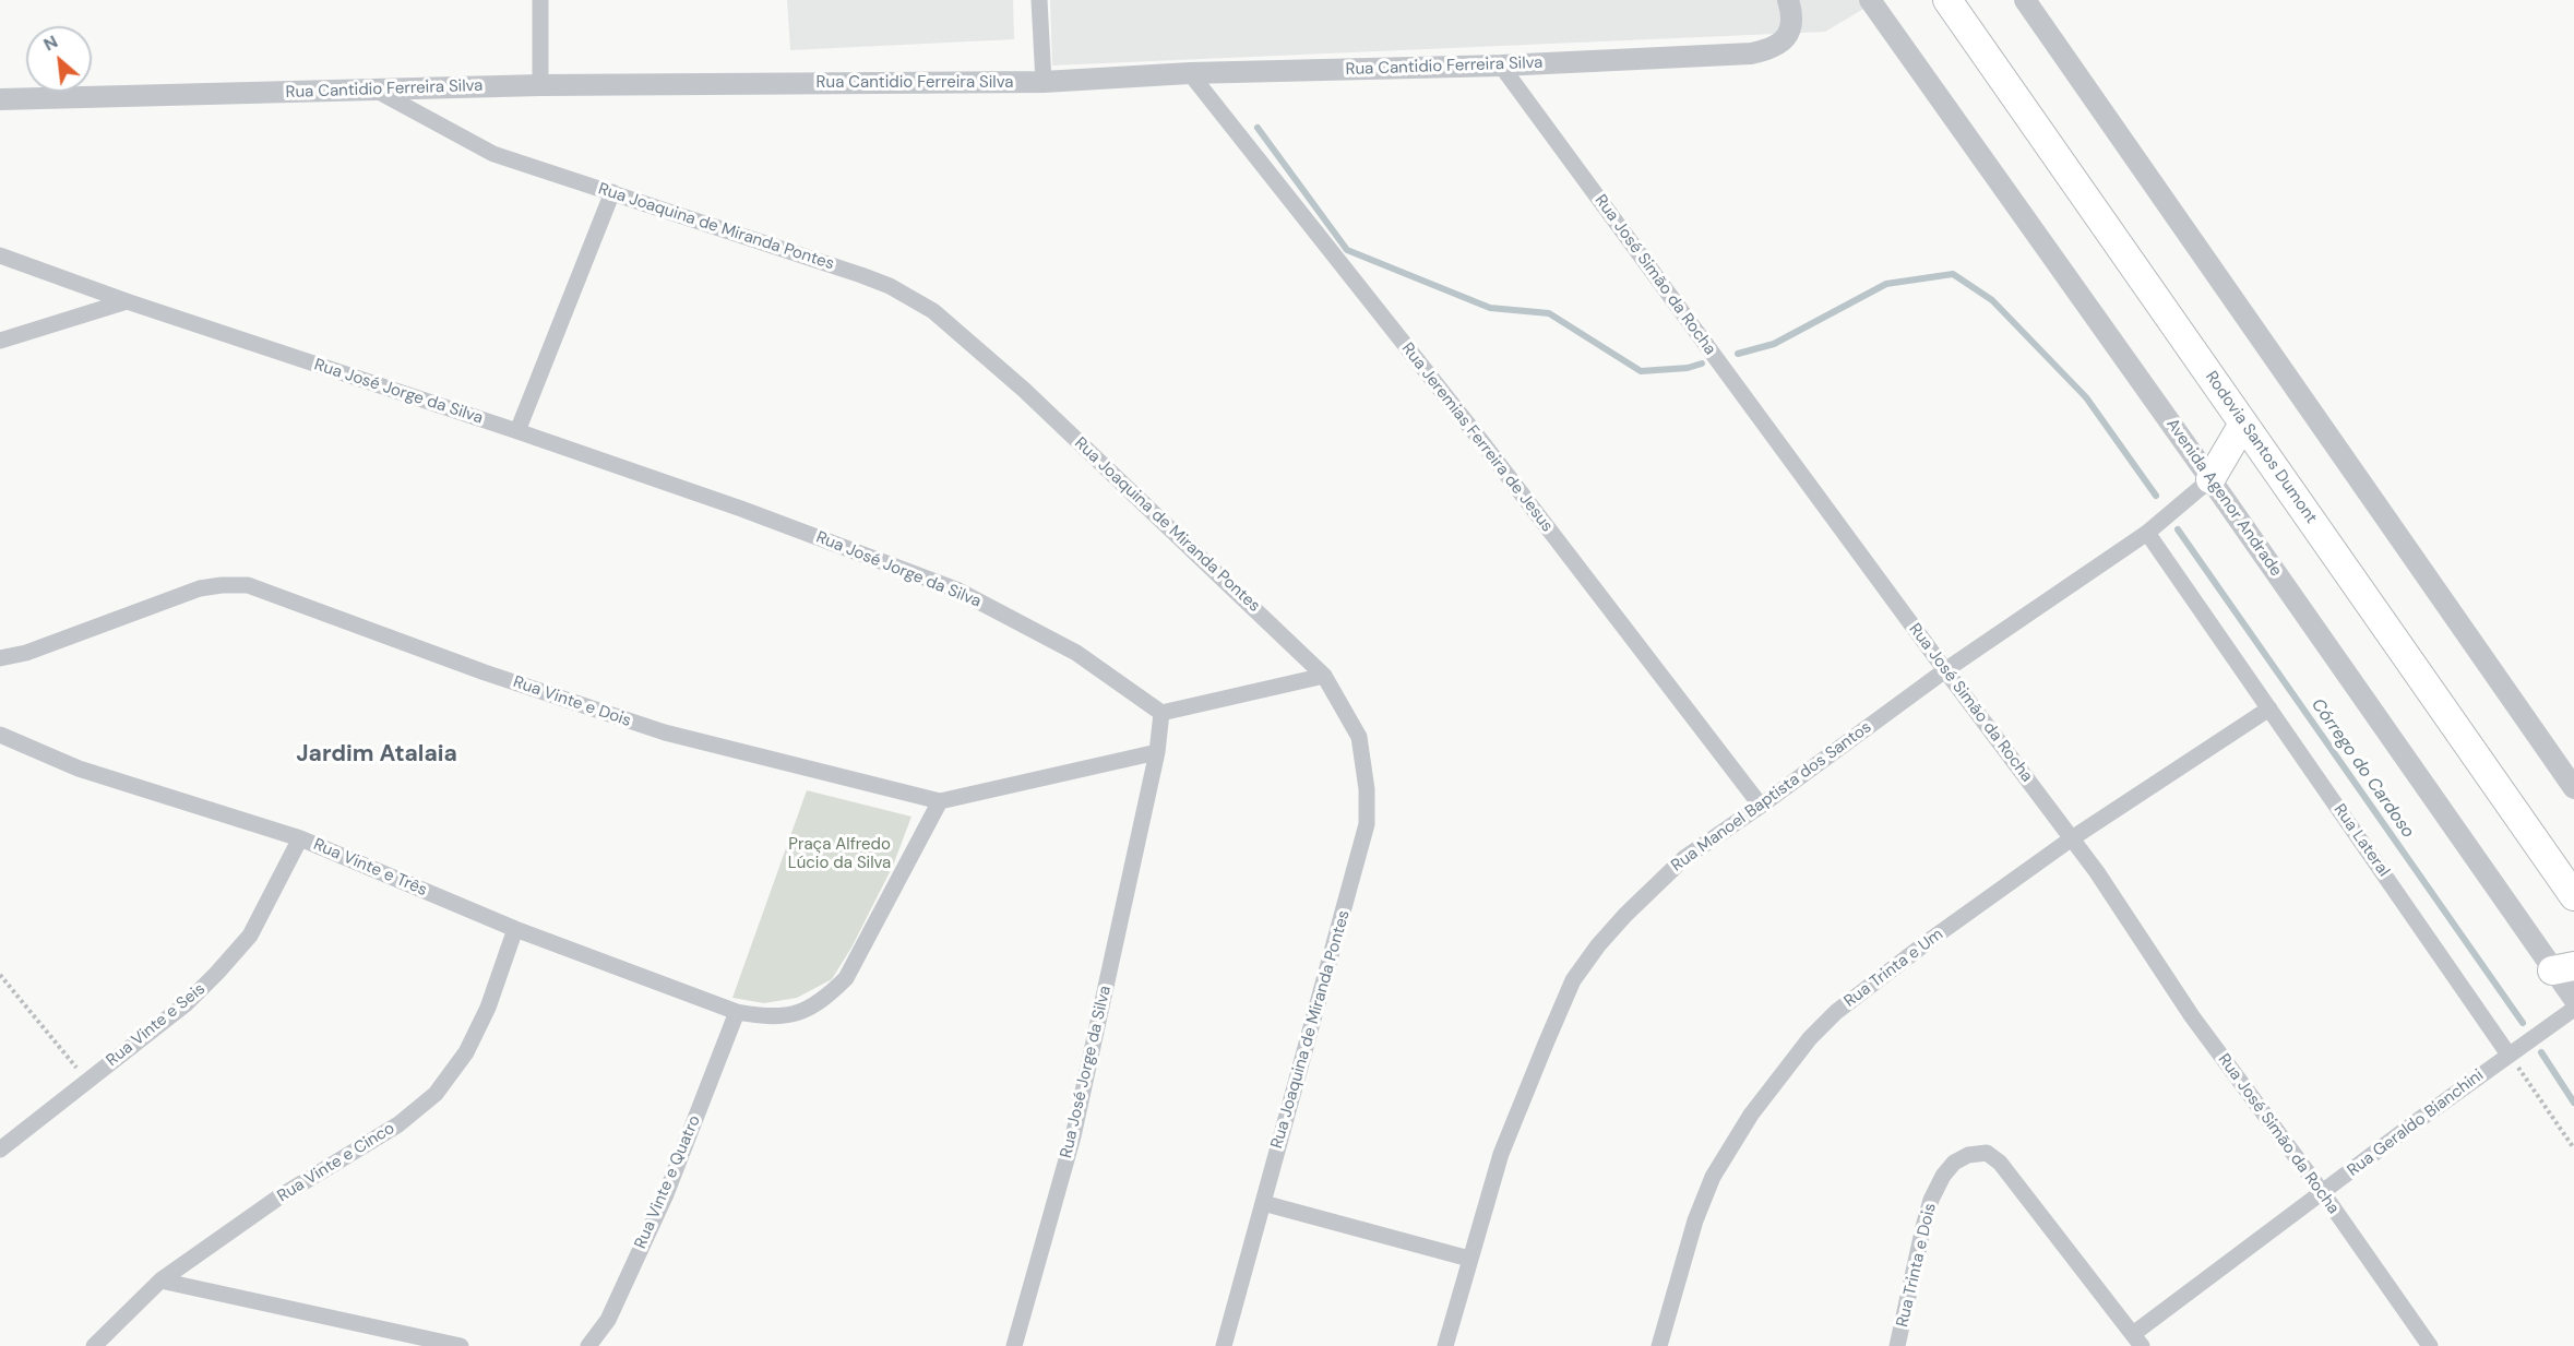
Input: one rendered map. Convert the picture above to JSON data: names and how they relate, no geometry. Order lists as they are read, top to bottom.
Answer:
{
  "streets": {
    "highway": ["Rodovia Santos Dumont"],
    "street": [
      "Rua Cantidio Ferreira Silva",
      "Rua Joaquina de Miranda Pontes",
      "Rua José Simão da Rocha",
      "Rua José Jorge da Silva",
      "Rua Jeremias Ferreira de Jesus",
      "Avenida Agenor Andrade",
      "Rua Vinte e Dois",
      "Rua Manoel Baptista dos Santos",
      "Rua Lateral",
      "Rua Vinte e Três",
      "Rua Trinta e Um",
      "Rua Vinte e Seis",
      "Rua Geraldo Bianchini",
      "Rua Vinte e Cinco",
      "Rua Vinte e Quatro",
      "Rua Trinta e Dois"
    ]
  },
  "crossings": [
    ["Rua Cantidio Ferreira Silva", "Rua Joaquina de Miranda Pontes"],
    ["Rua Cantidio Ferreira Silva", "Rua José Simão da Rocha"],
    ["Rua Cantidio Ferreira Silva", "Rua Jeremias Ferreira de Jesus"],
    ["Rua José Simão da Rocha", "Rua Manoel Baptista dos Santos"],
    ["Rua José Simão da Rocha", "Rua Trinta e Um"],
    ["Rua José Simão da Rocha", "Rua Geraldo Bianchini"],
    ["Rua José Jorge da Silva", "Rua Vinte e Dois"],
    ["Rua Jeremias Ferreira de Jesus", "Rua Manoel Baptista dos Santos"],
    ["Avenida Agenor Andrade", "Rua Manoel Baptista dos Santos"],
    ["Rua Manoel Baptista dos Santos", "Rua Lateral"],
    ["Rua Lateral", "Rua Trinta e Um"],
    ["Rua Lateral", "Rua Geraldo Bianchini"],
    ["Rua Vinte e Três", "Rua Vinte e Seis"],
    ["Rua Vinte e Três", "Rua Vinte e Cinco"],
    ["Rua Vinte e Três", "Rua Vinte e Quatro"],
    ["Rua Geraldo Bianchini", "Rua Trinta e Dois"]
  ],
  "districts": ["Jardim Atalaia"],
  "water": ["Córrego do Cardoso"],
  "parks": ["Praça Alfredo Lúcio da Silva"],
  "north": "top left"
}
